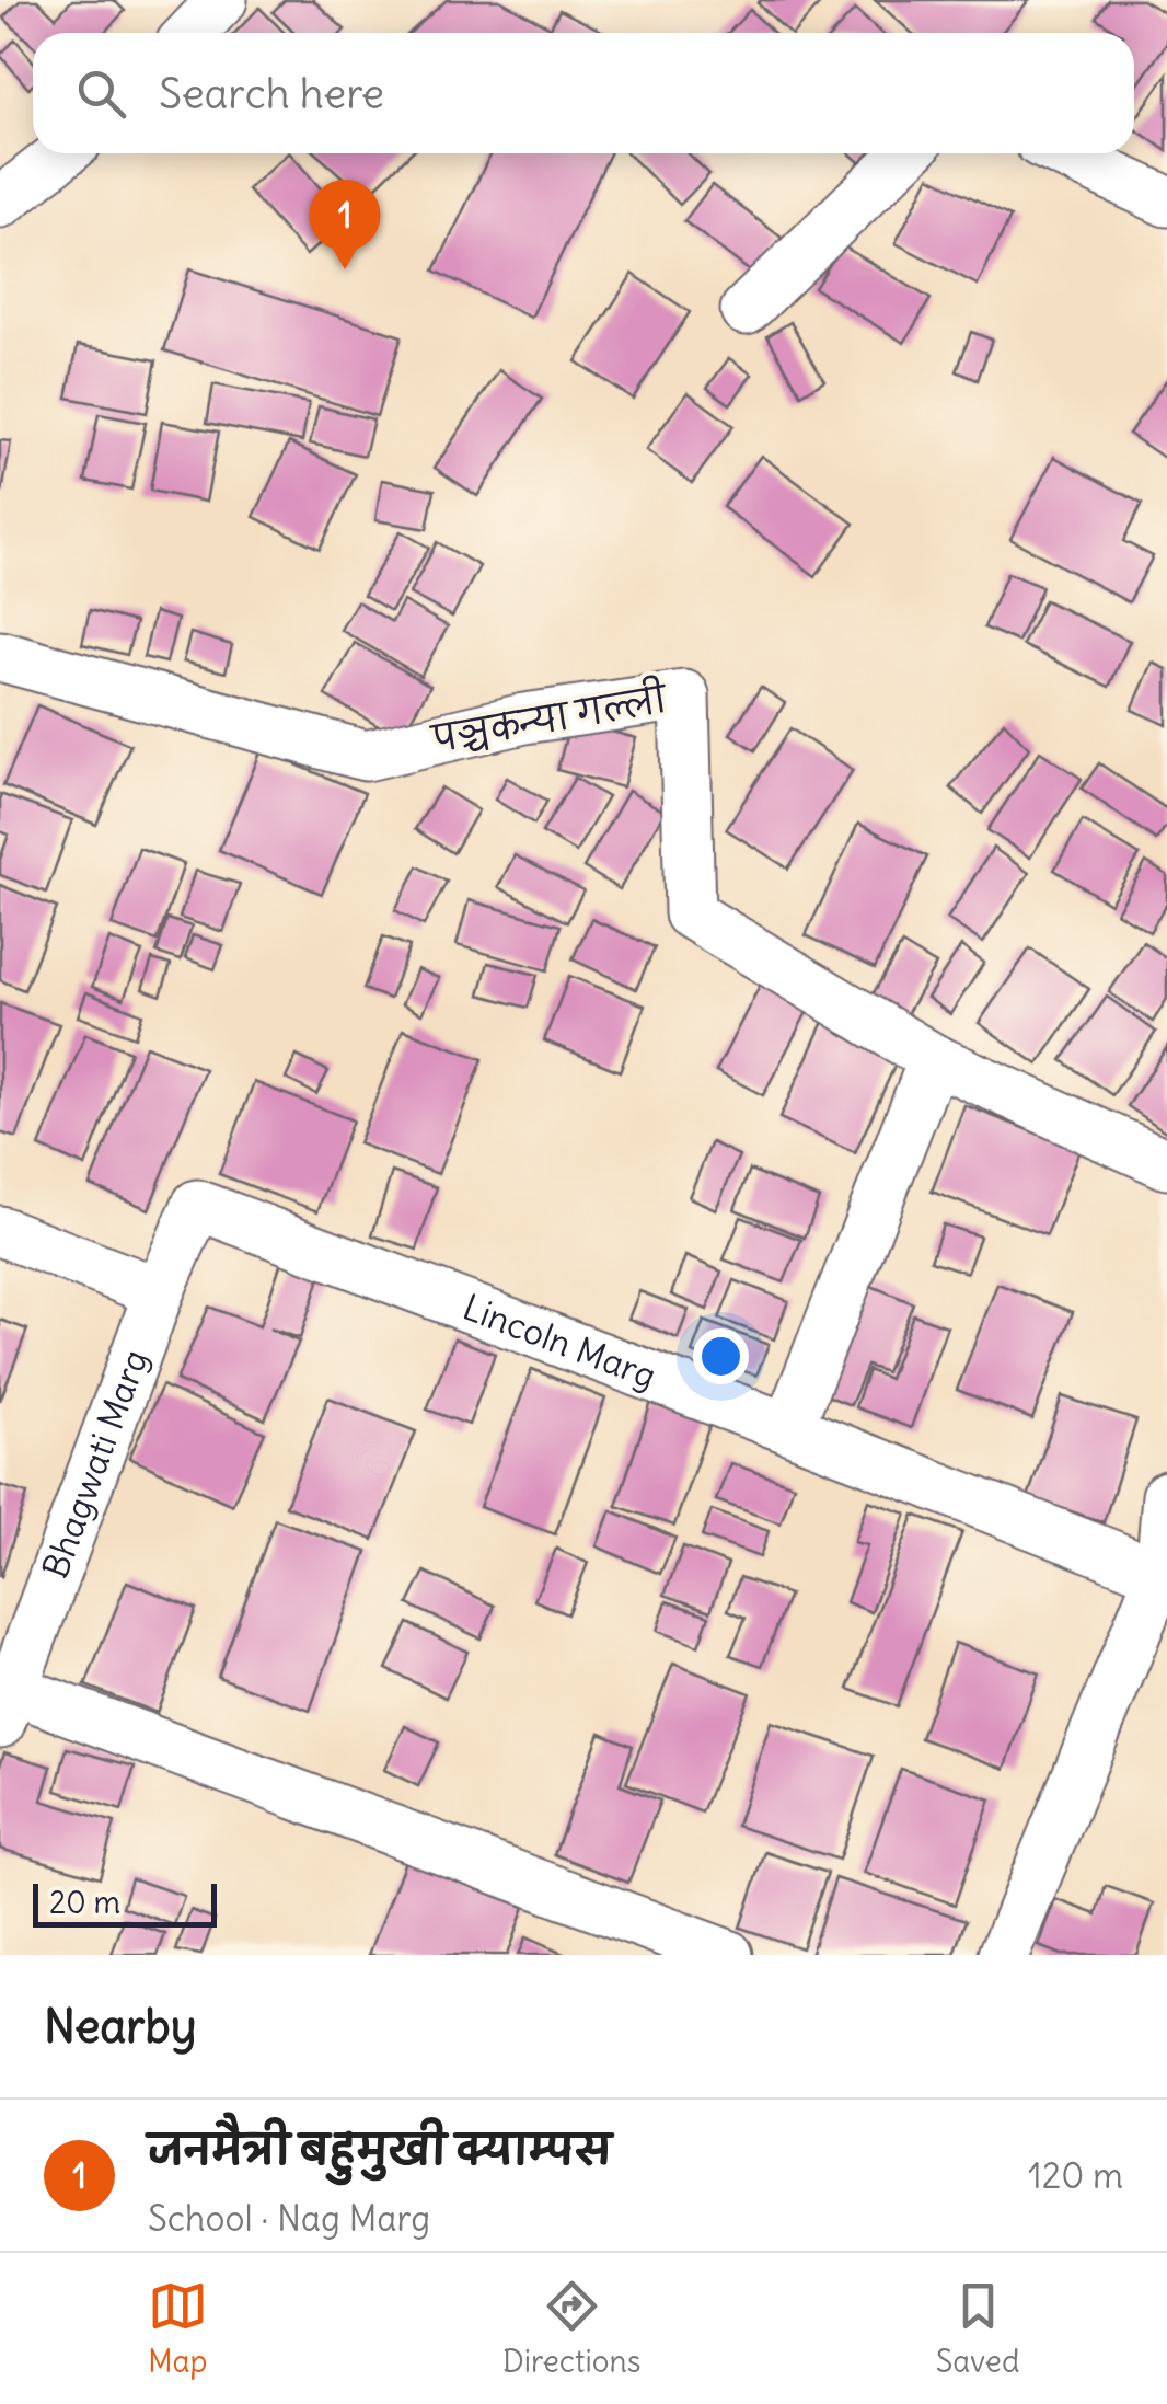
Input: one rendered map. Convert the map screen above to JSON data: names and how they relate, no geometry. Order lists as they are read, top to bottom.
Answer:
{
  "streets": {
    "street": ["पञ्चकन्या गल्ली", "Lincoln Marg", "Bhagwati Marg"]
  },
  "crossings": [
    ["Lincoln Marg", "Bhagwati Marg"]
  ],
  "scale_bar": "20 m",
  "page": {
    "search": "Search here",
    "pins": "1",
    "scale": "20 m",
    "heading": "Nearby",
    "list": [
      {
        "mark": "1",
        "name": "जनमैत्री बहुमुखी क्याम्पस",
        "note": "School · Nag Marg",
        "value": "120 m"
      }
    ],
    "nav": ["Map", "Directions", "Saved"]
  }
}
